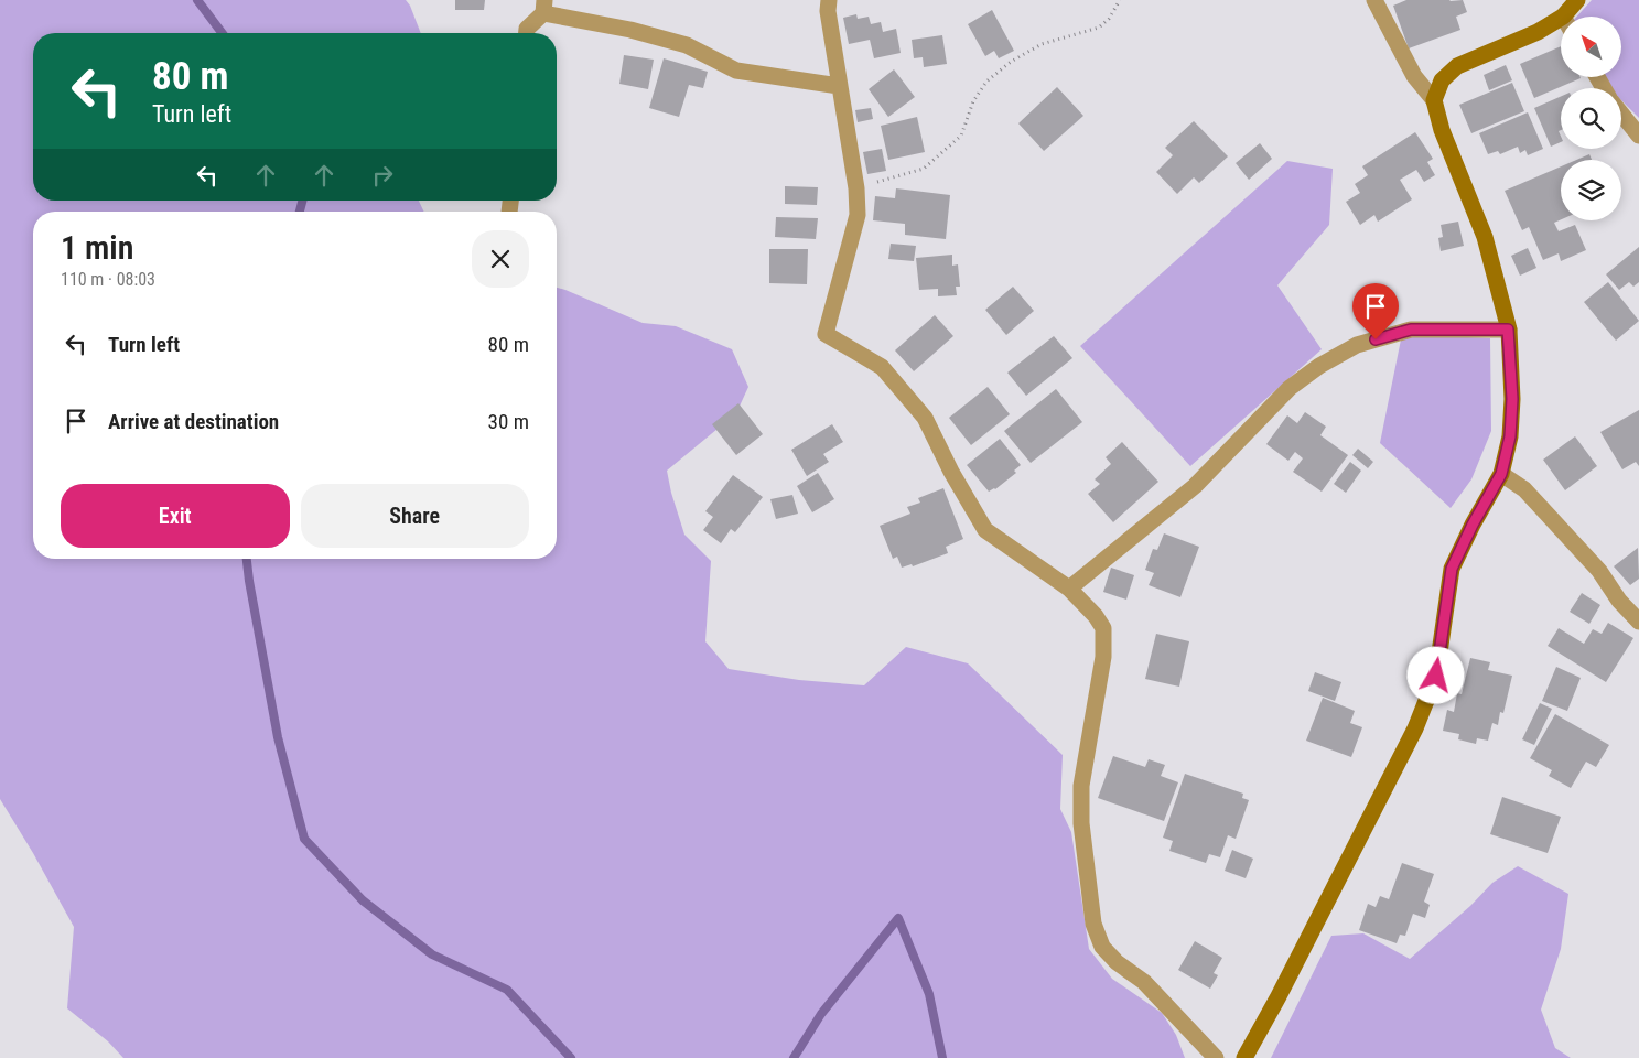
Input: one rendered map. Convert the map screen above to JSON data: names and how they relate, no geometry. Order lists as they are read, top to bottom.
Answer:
{
  "north": "top left",
  "page": {
    "turn": ["80 m", "Turn left"],
    "heading": ["1 min", "110 m · 08:03"],
    "list": [
      {
        "name": "Turn left",
        "value": "80 m"
      },
      {
        "name": "Arrive at destination",
        "value": "30 m"
      }
    ],
    "buttons": ["Exit", "Share"]
  }
}
